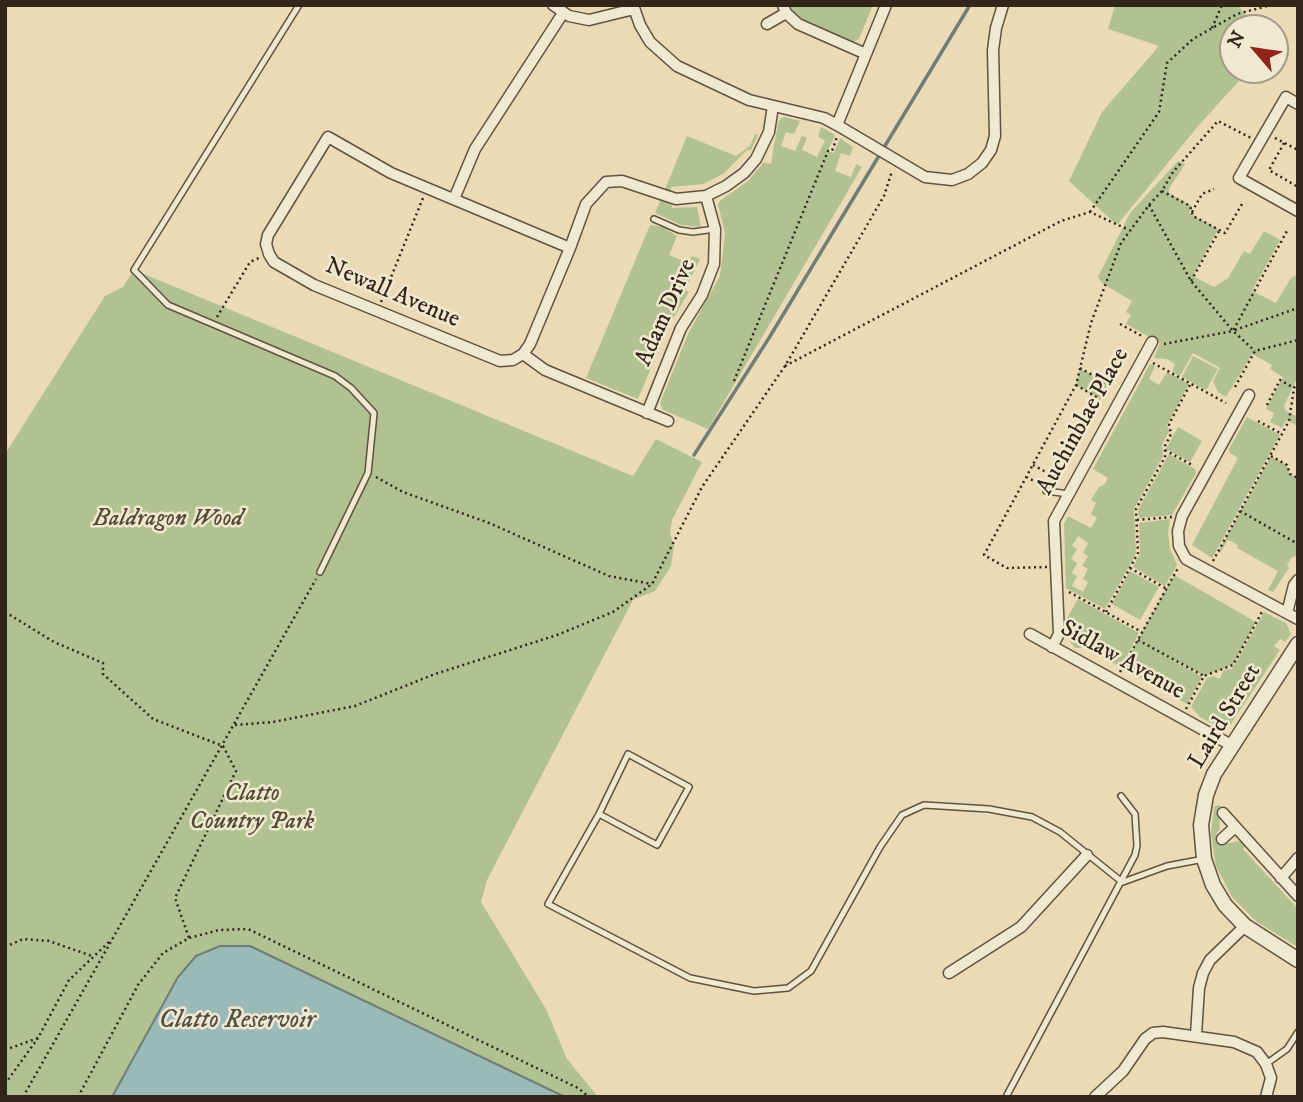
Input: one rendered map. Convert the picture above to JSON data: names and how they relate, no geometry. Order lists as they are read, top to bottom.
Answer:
{
  "streets": {
    "street": [
      "Newall Avenue",
      "Adam Drive",
      "Auchinblae Place",
      "Sidlaw Avenue",
      "Laird Street"
    ]
  },
  "crossings": [
    ["Auchinblae Place", "Sidlaw Avenue"],
    ["Sidlaw Avenue", "Laird Street"]
  ],
  "water": ["Clatto Reservoir"],
  "parks": ["Baldragon Wood", "Clatto Country Park"],
  "north": "top left"
}
